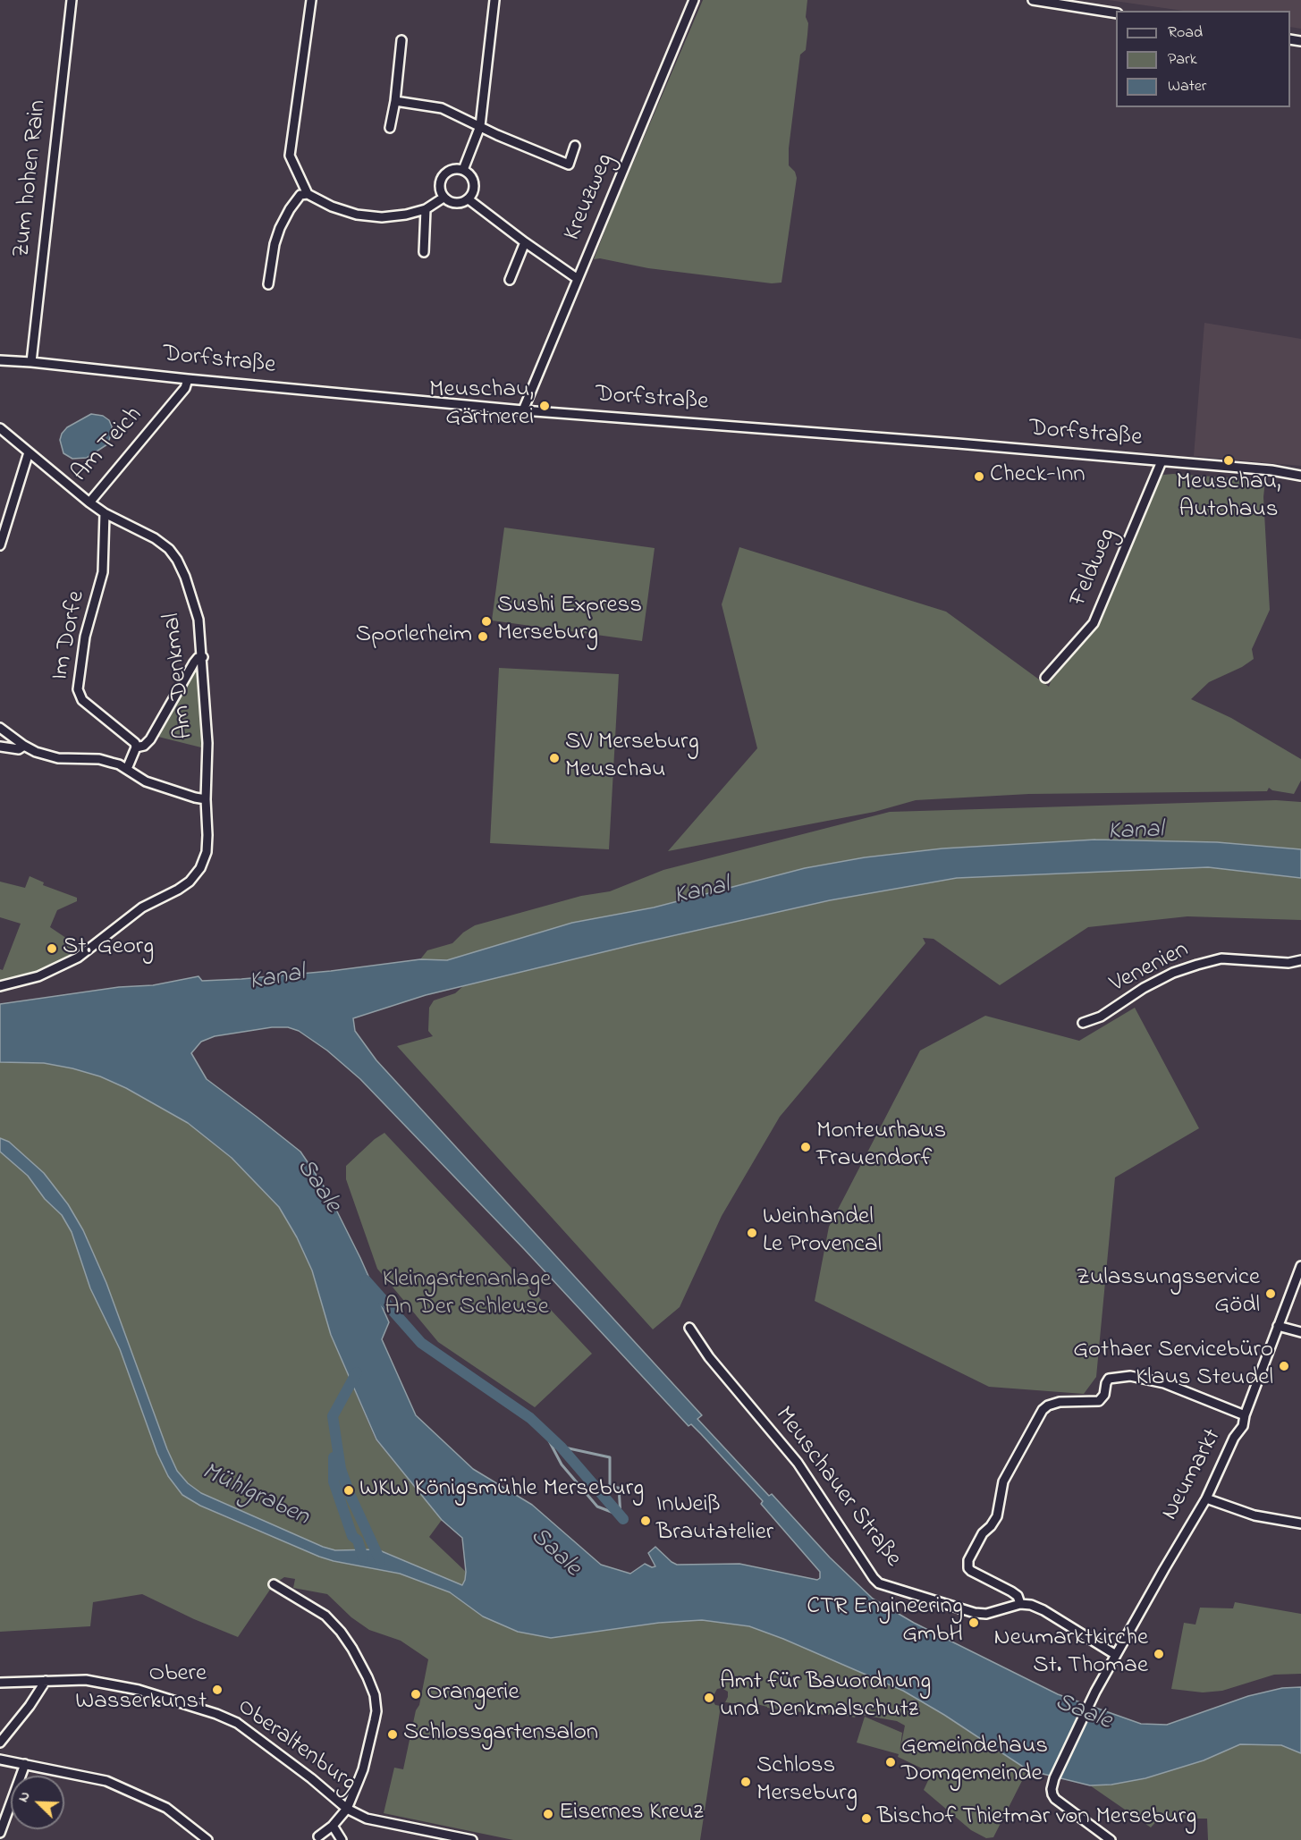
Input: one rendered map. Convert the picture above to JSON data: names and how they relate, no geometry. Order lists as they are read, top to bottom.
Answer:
{
  "streets": {
    "street": [
      "Zum hohen Rain",
      "Kreuzweg",
      "Dorfstraße",
      "Am Teich",
      "Feldweg",
      "Im Dorfe",
      "Am Denkmal",
      "Venenien",
      "Neumarkt",
      "Meuschauer Straße",
      "Oberaltenburg"
    ]
  },
  "crossings": [
    ["Zum hohen Rain", "Dorfstraße"],
    ["Kreuzweg", "Dorfstraße"],
    ["Dorfstraße", "Am Teich"],
    ["Dorfstraße", "Feldweg"],
    ["Am Teich", "Am Denkmal"],
    ["Im Dorfe", "Am Denkmal"]
  ],
  "water": ["Kanal", "Saale", "Mühlgraben"],
  "parks": ["Kleingartenanlage An Der Schleuse"],
  "places": [
    "Meuschau, Gärtnerei",
    "Meuschau, Autohaus",
    "Check-Inn",
    "Sushi Express Merseburg",
    "Sporlerheim",
    "SV Merseburg Meuschau",
    "St. Georg",
    "Monteurhaus Frauendorf",
    "Weinhandel Le Provencal",
    "Zulassungsservice Gödl",
    "Gothaer Servicebüro Klaus Steudel",
    "WKW Königsmühle Merseburg",
    "InWeiß Brautatelier",
    "CTR Engineering GmbH",
    "Neumarktkirche St. Thomae",
    "Obere Wasserkunst",
    "Orangerie",
    "Amt für Bauordnung und Denkmalschutz",
    "Schlossgartensalon",
    "Gemeindehaus Domgemeinde",
    "Schloss Merseburg",
    "Eisernes Kreuz",
    "Bischof Thietmar von Merseburg"
  ],
  "legend": ["Road", "Park", "Water"],
  "north": "top left"
}
